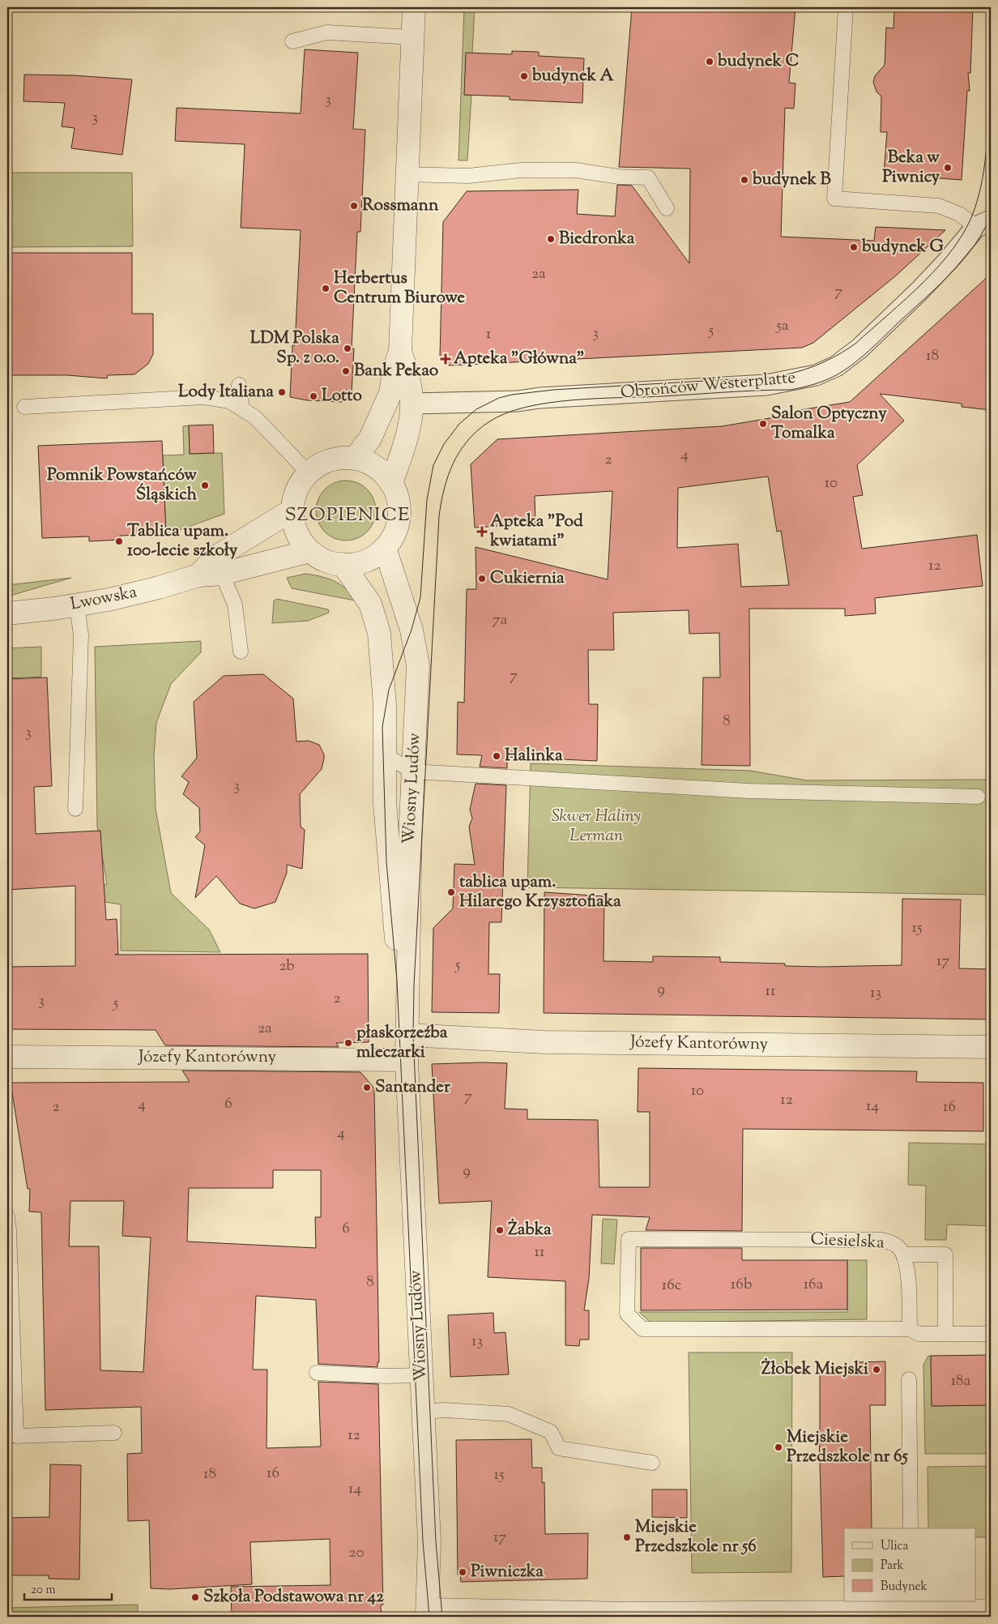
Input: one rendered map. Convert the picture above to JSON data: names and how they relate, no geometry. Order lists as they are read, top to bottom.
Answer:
{
  "streets": {
    "street": [
      "Obrońców Westerplatte",
      "Lwowska",
      "Wiosny Ludów",
      "Józefy Kantorówny"
    ],
    "lane": ["Ciesielska"]
  },
  "crossings": [
    ["Lwowska", "Wiosny Ludów"],
    ["Wiosny Ludów", "Józefy Kantorówny"]
  ],
  "districts": ["SZOPIENICE"],
  "parks": ["Skwer Haliny Lerman"],
  "places": {
    "other": [
      "budynek C",
      "budynek A",
      "Beka w Piwnicy",
      "budynek B",
      "Rossmann",
      "Biedronka",
      "budynek G",
      "Herbertus Centrum Biurowe",
      "LDM Polska Sp. z o.o.",
      "Bank Pekao",
      "Lody Italiana",
      "Lotto",
      "Salon Optyczny Tomalka",
      "Pomnik Powstańców Śląskich",
      "Tablica upam. 100-lecie szkoły",
      "Cukiernia",
      "Halinka",
      "tablica upam. Hilarego Krzysztofiaka",
      "płaskorzeźba mleczarki",
      "Santander",
      "Żabka",
      "Żłobek Miejski",
      "Miejskie Przedszkole nr 65",
      "Miejskie Przedszkole nr 56",
      "Piwniczka",
      "Szkoła Podstawowa nr 42"
    ],
    "health": ["Apteka \"Główna\"", "Apteka \"Pod kwiatami\""]
  },
  "house_numbers": [
    "3",
    "3",
    "2a",
    "7",
    "5a",
    "5",
    "3",
    "1",
    "18",
    "4",
    "2",
    "10",
    "12",
    "7a",
    "7",
    "8",
    "3",
    "3",
    "15",
    "17",
    "5",
    "2b",
    "9",
    "11",
    "13",
    "2",
    "3",
    "5",
    "2a",
    "10",
    "7",
    "12",
    "6",
    "4",
    "14",
    "2",
    "16",
    "4",
    "9",
    "6",
    "11",
    "8",
    "16b",
    "16a",
    "16c",
    "13",
    "18a",
    "12",
    "16",
    "18",
    "15",
    "14",
    "17",
    "20"
  ],
  "legend": ["Ulica", "Park", "Budynek"],
  "scale_bar": "20 m"
}
